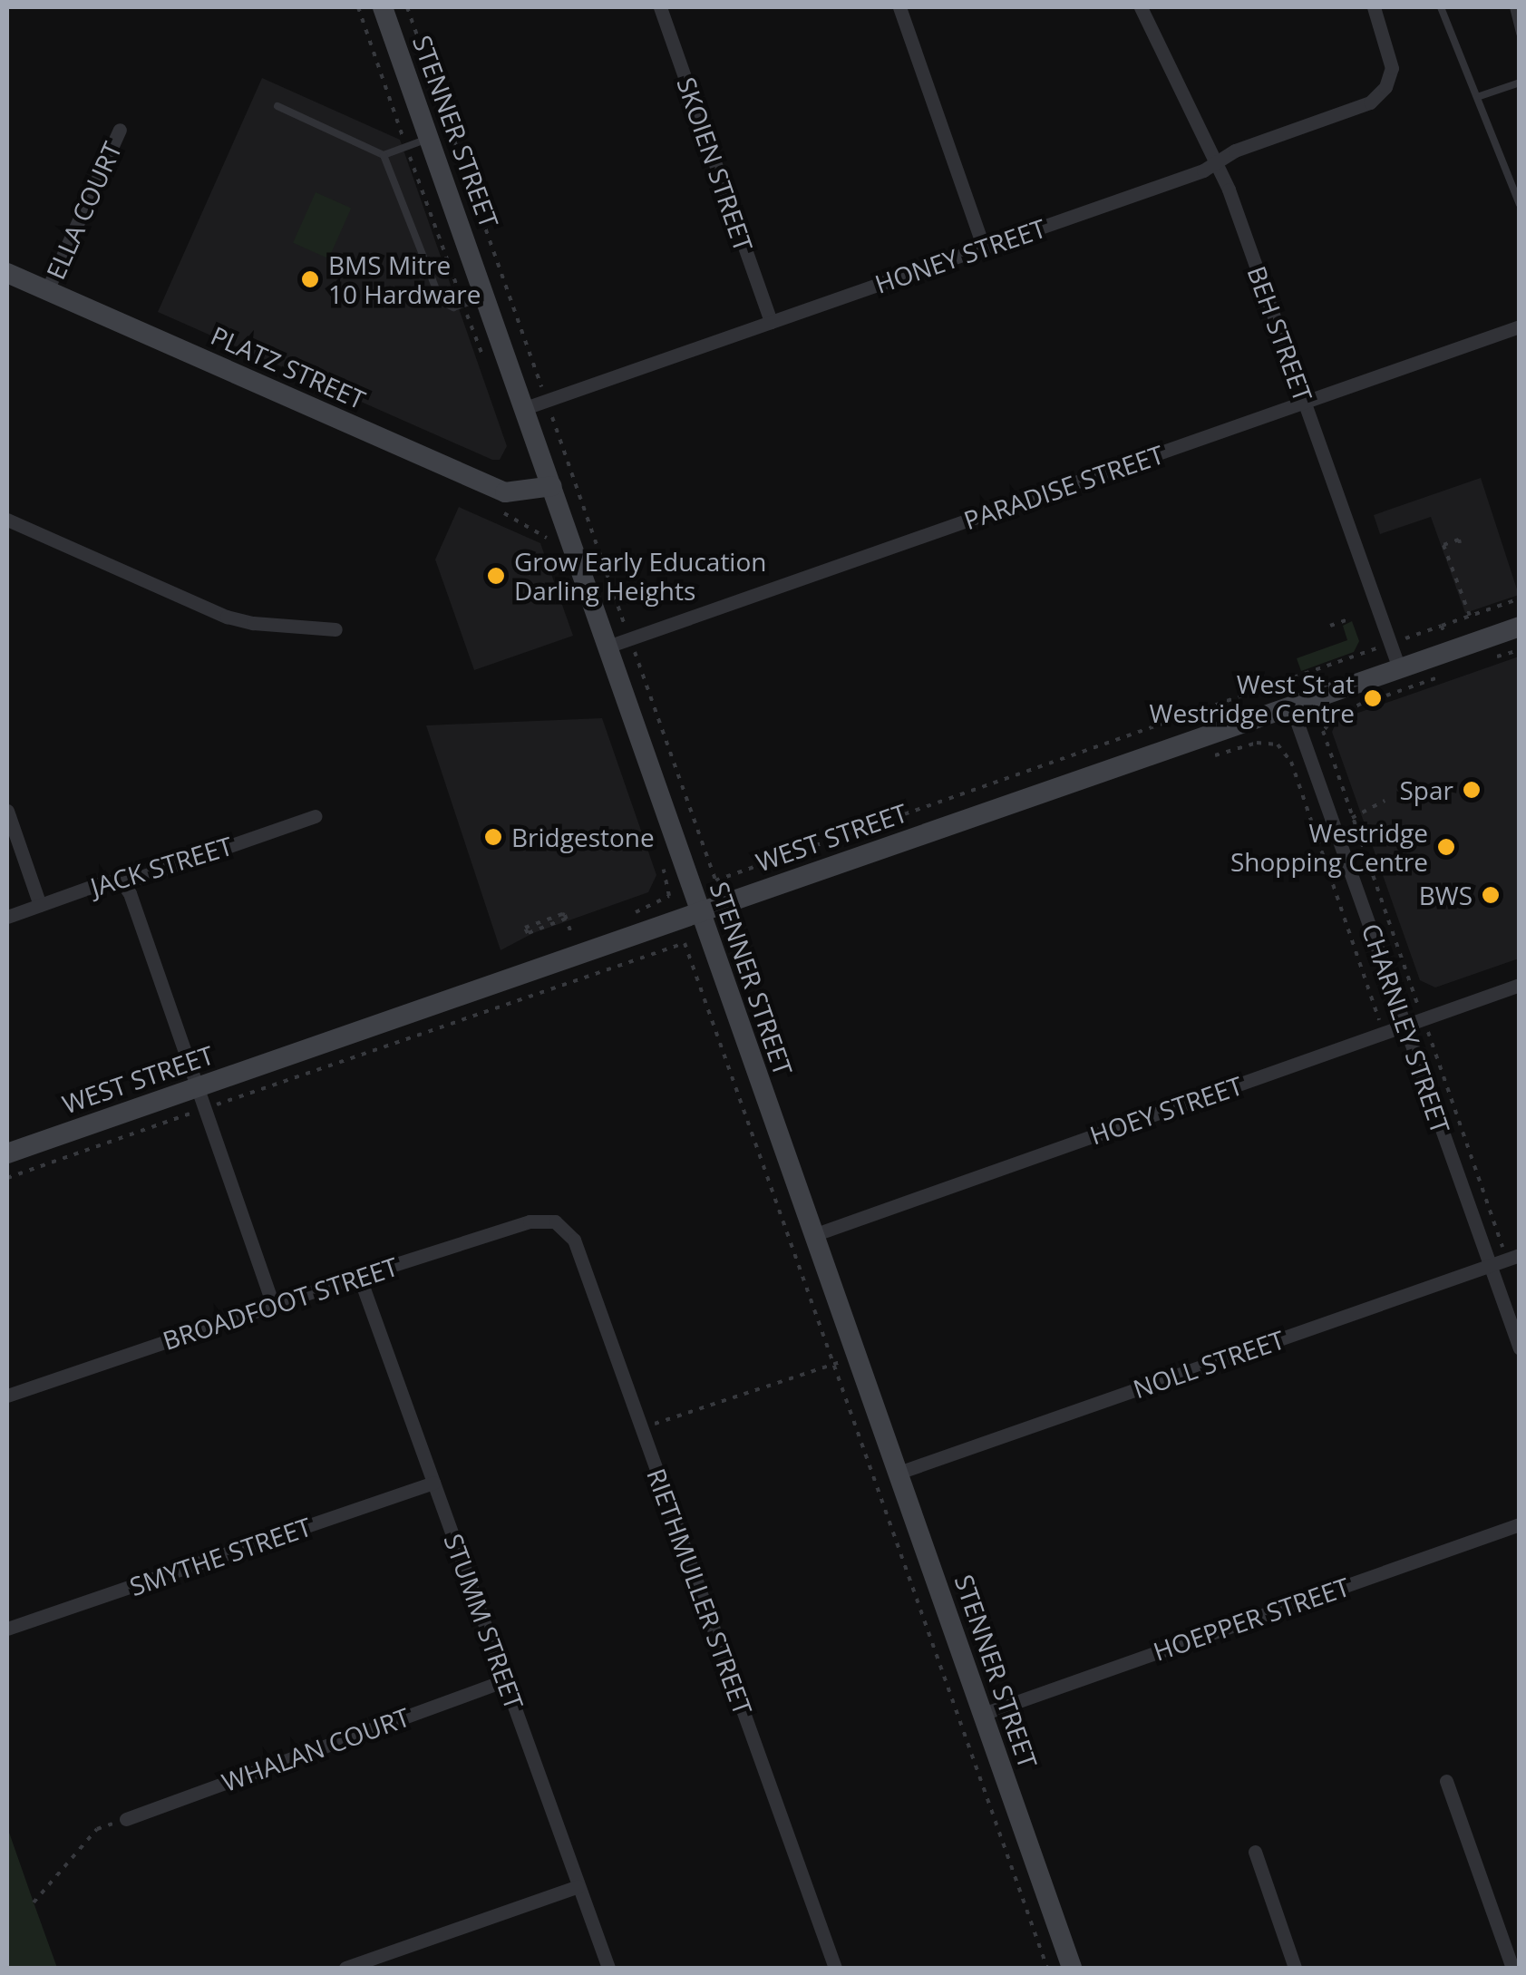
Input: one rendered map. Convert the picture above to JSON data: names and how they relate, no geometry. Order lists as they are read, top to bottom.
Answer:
{
  "streets": {
    "main road": ["STENNER STREET", "PLATZ STREET", "WEST STREET"],
    "street": [
      "SKOIEN STREET",
      "ELLA COURT",
      "HONEY STREET",
      "BEH STREET",
      "PARADISE STREET",
      "JACK STREET",
      "CHARNLEY STREET",
      "HOEY STREET",
      "BROADFOOT STREET",
      "NOLL STREET",
      "SMYTHE STREET",
      "RIETHMULLER STREET",
      "HOEPPER STREET",
      "STUMM STREET",
      "WHALAN COURT"
    ]
  },
  "crossings": [
    ["STENNER STREET", "HONEY STREET"],
    ["STENNER STREET", "PLATZ STREET"],
    ["STENNER STREET", "PARADISE STREET"],
    ["STENNER STREET", "WEST STREET"],
    ["STENNER STREET", "HOEY STREET"],
    ["STENNER STREET", "NOLL STREET"],
    ["STENNER STREET", "HOEPPER STREET"],
    ["SKOIEN STREET", "HONEY STREET"],
    ["ELLA COURT", "PLATZ STREET"],
    ["HONEY STREET", "BEH STREET"],
    ["BEH STREET", "PARADISE STREET"],
    ["BEH STREET", "WEST STREET"],
    ["WEST STREET", "CHARNLEY STREET"],
    ["CHARNLEY STREET", "HOEY STREET"],
    ["CHARNLEY STREET", "NOLL STREET"],
    ["BROADFOOT STREET", "RIETHMULLER STREET"],
    ["BROADFOOT STREET", "STUMM STREET"],
    ["SMYTHE STREET", "STUMM STREET"],
    ["STUMM STREET", "WHALAN COURT"]
  ],
  "places": [
    "BMS Mitre 10 Hardware",
    "Grow Early Education Darling Heights",
    "West St at Westridge Centre",
    "Spar",
    "Bridgestone",
    "Westridge Shopping Centre",
    "BWS"
  ]
}
